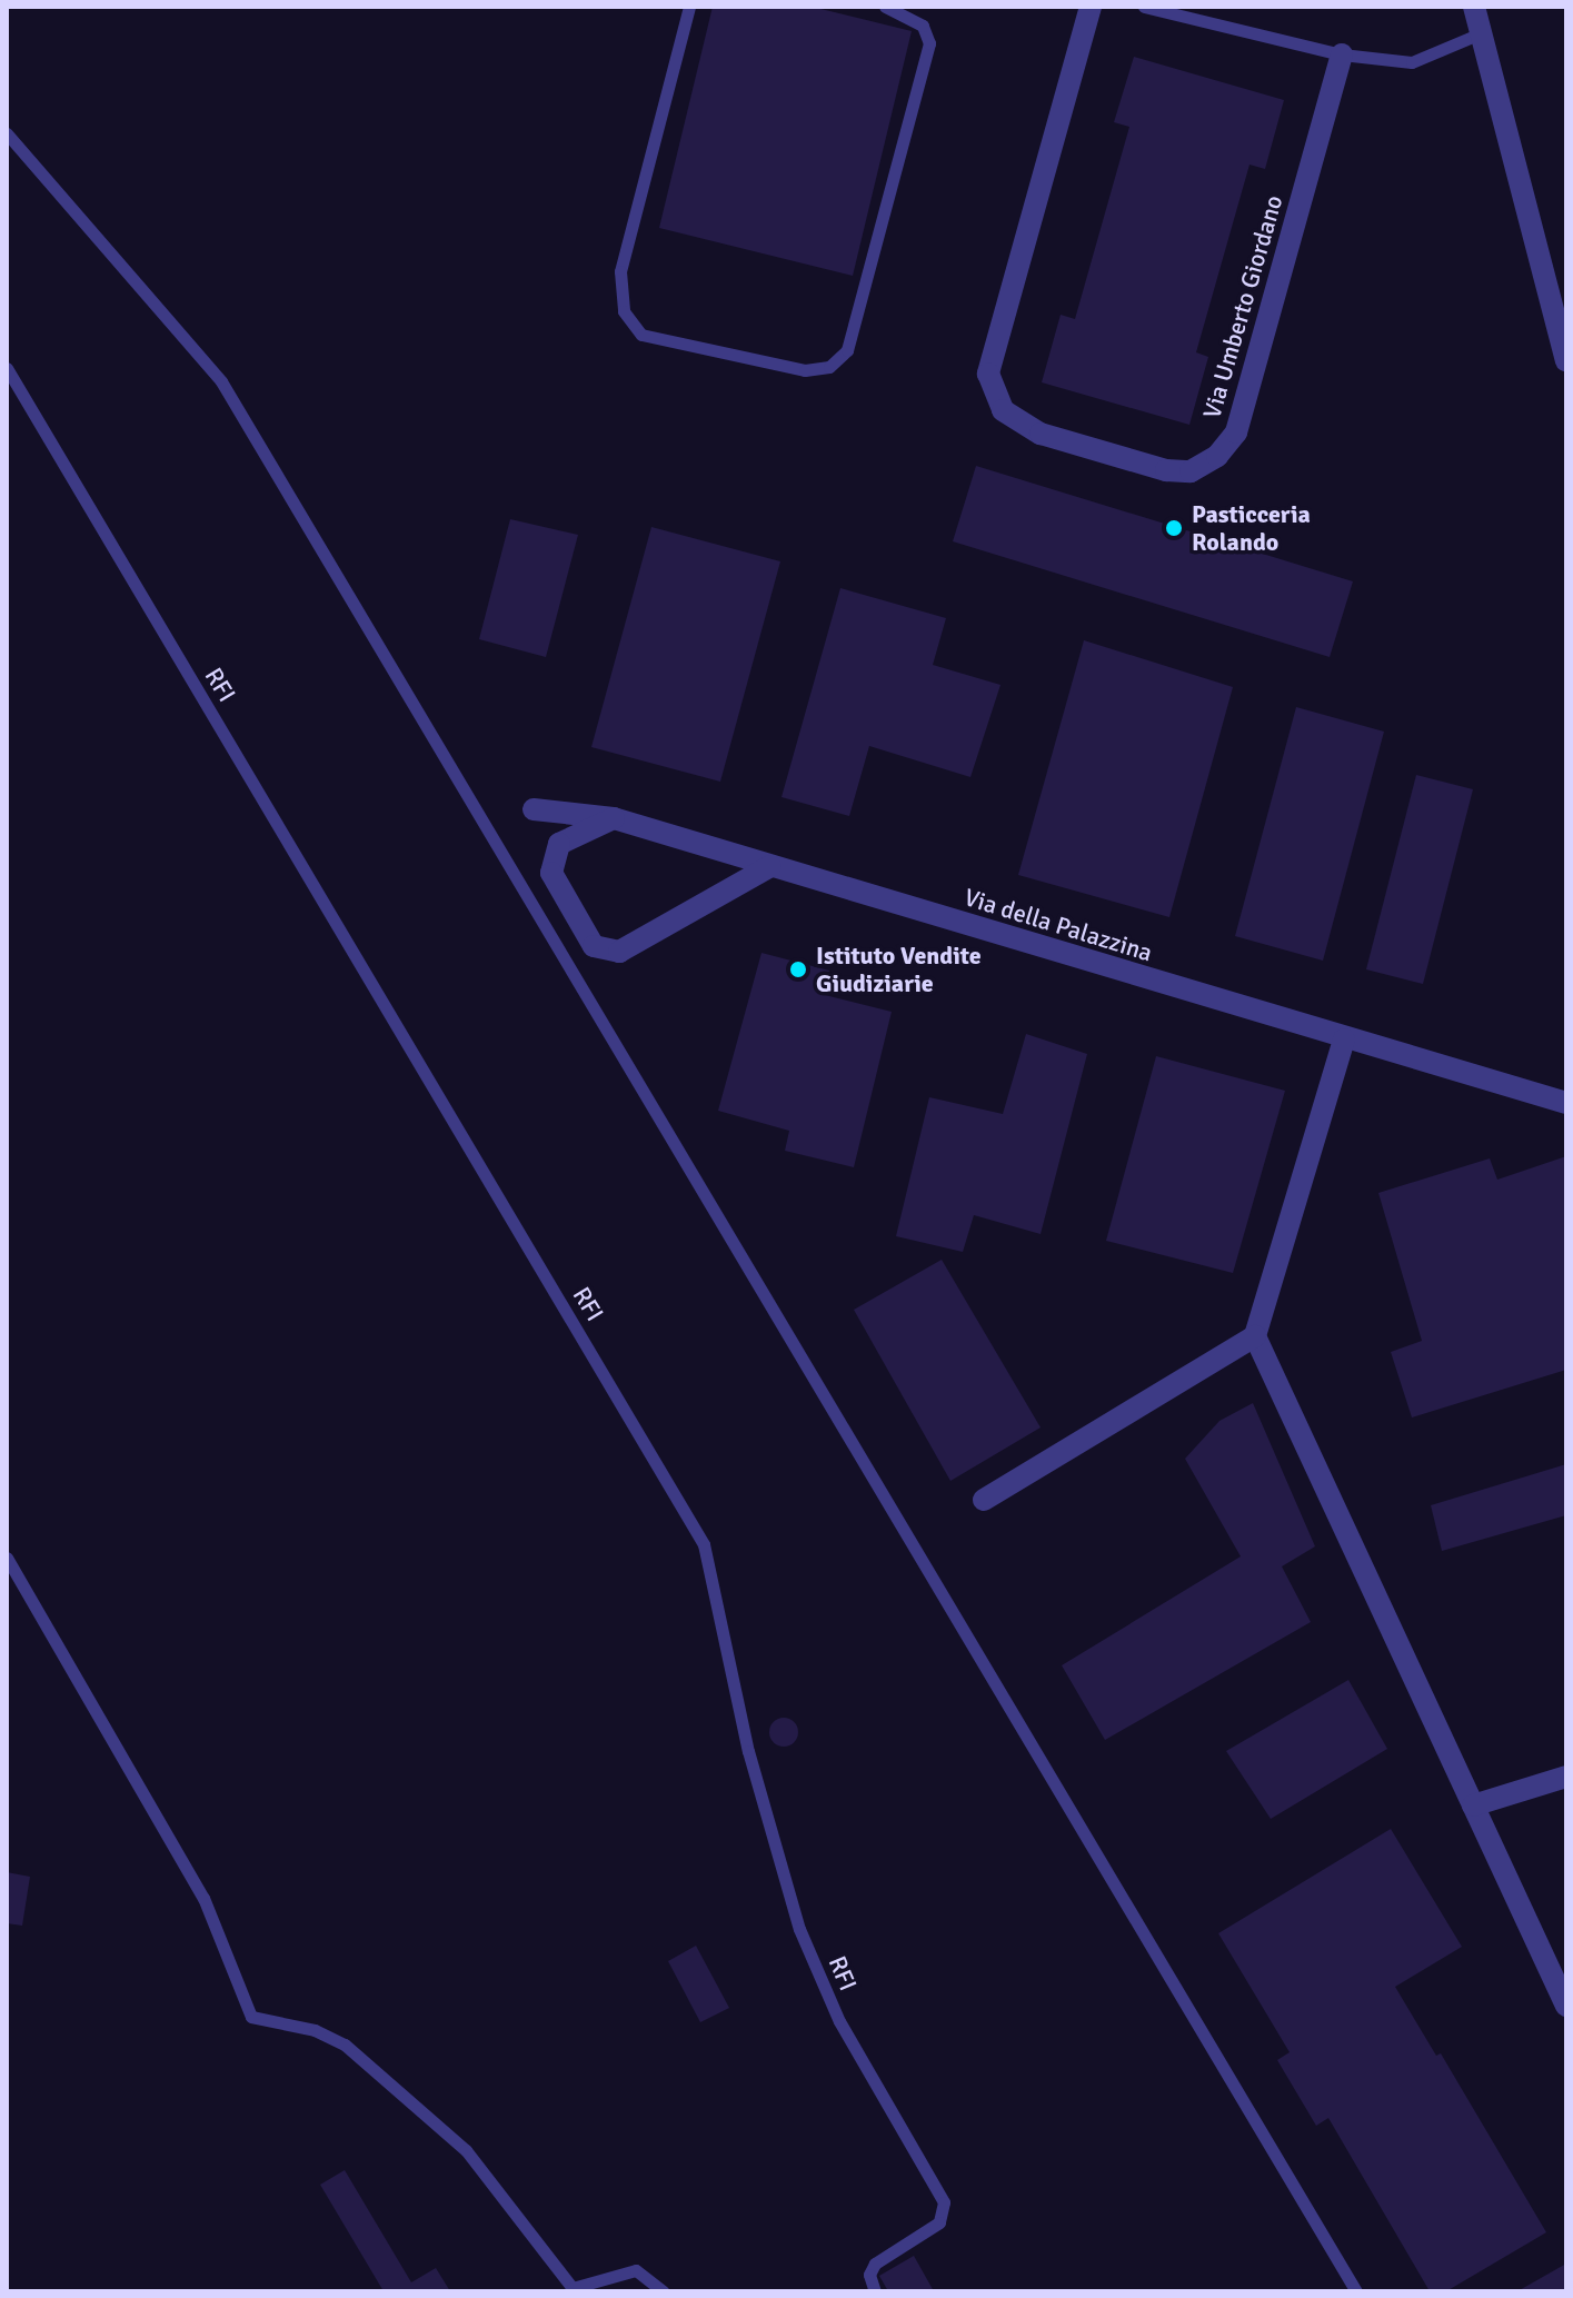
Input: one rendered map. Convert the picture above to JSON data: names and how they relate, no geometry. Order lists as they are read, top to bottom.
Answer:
{
  "streets": {
    "street": ["Via Umberto Giordano", "Via della Palazzina"],
    "lane": ["RFI"]
  },
  "places": ["Pasticceria Rolando", "Istituto Vendite Giudiziarie"]
}
